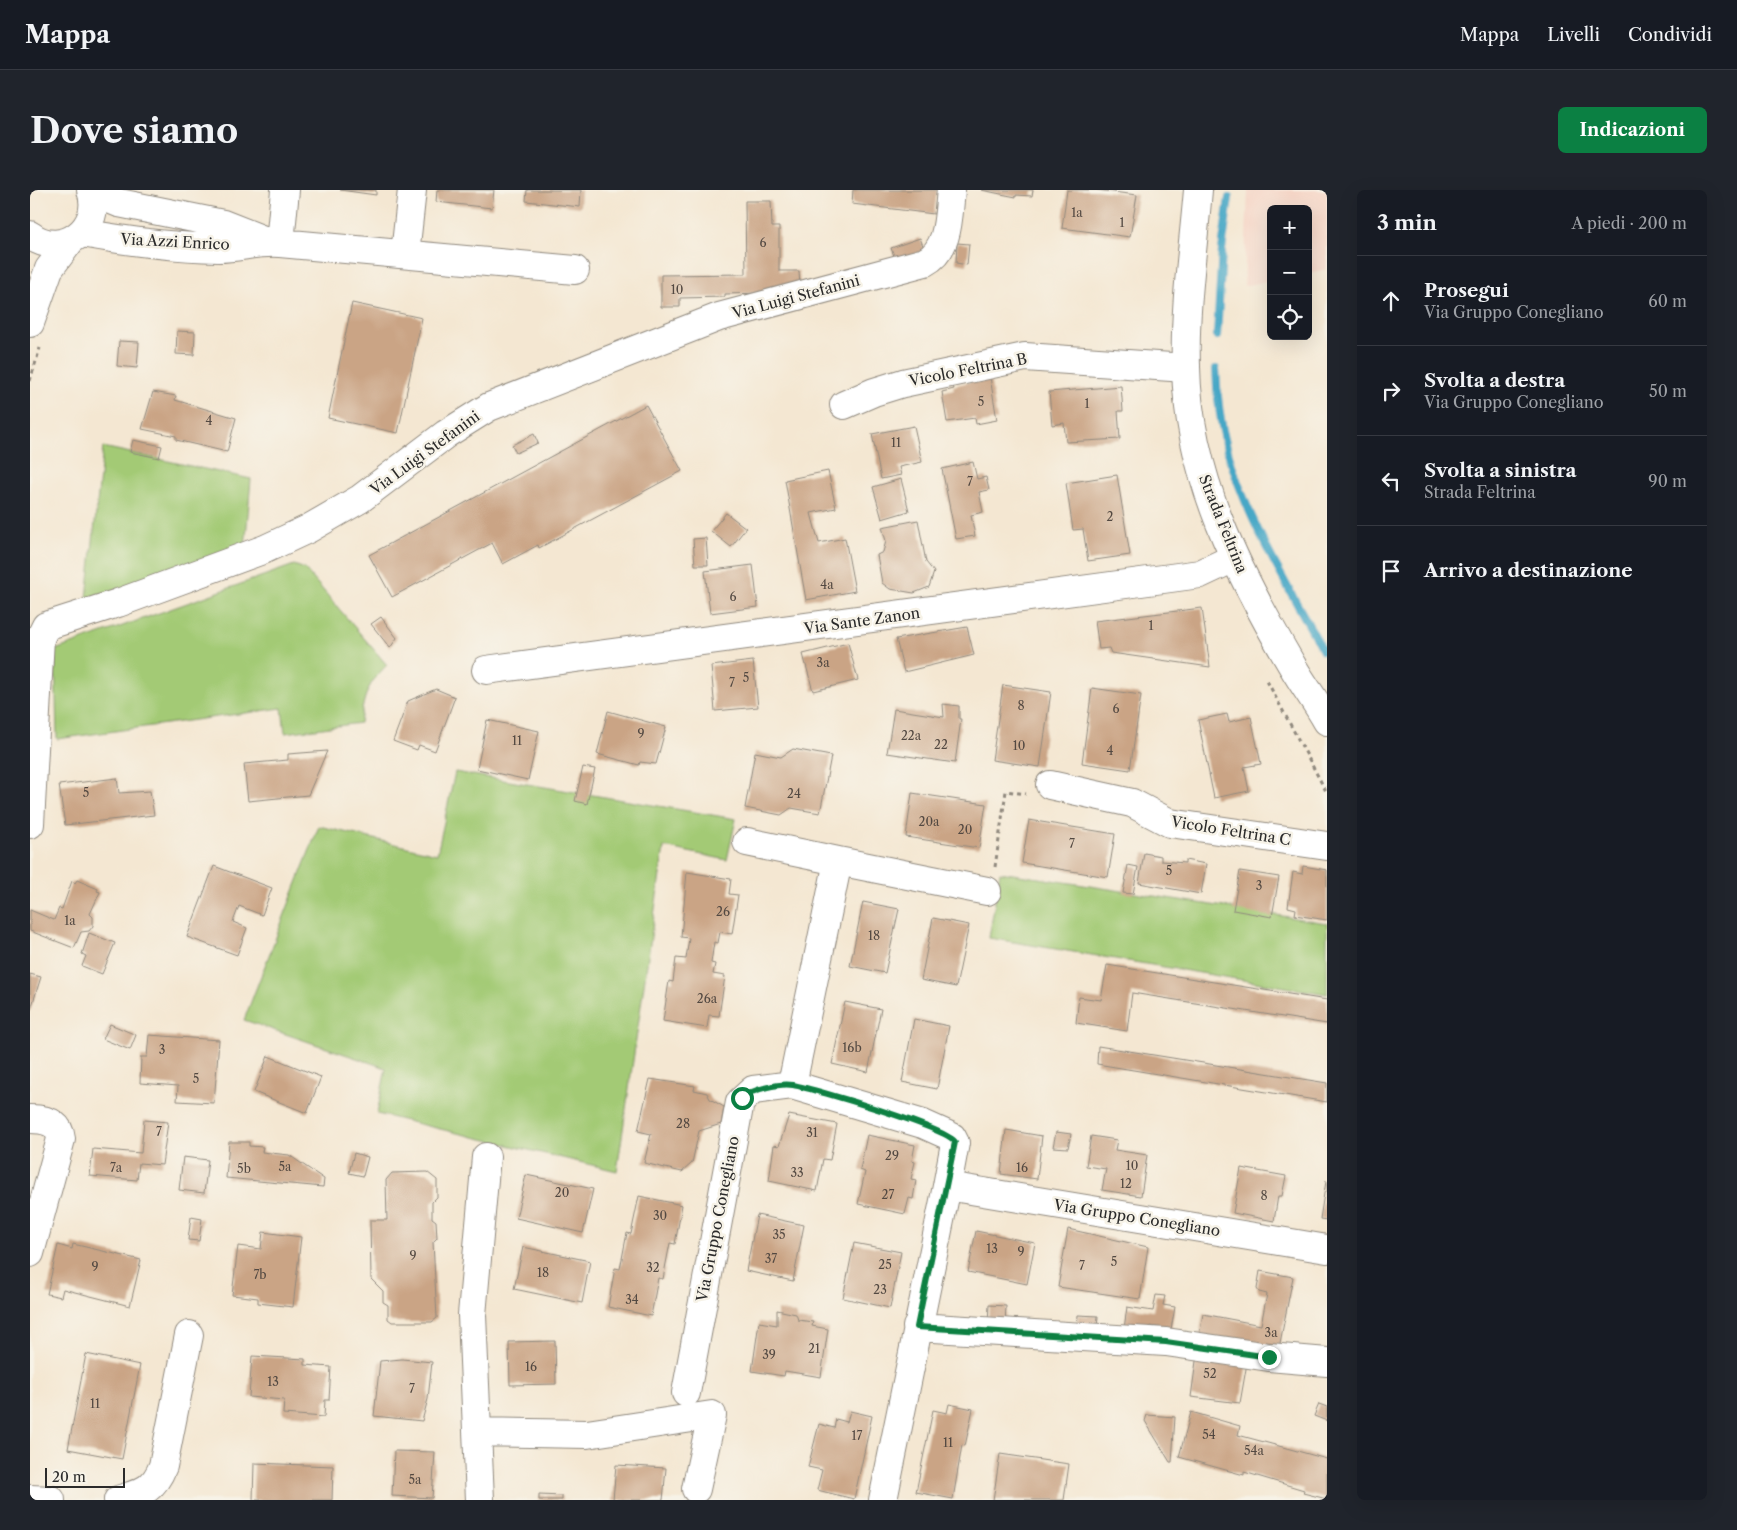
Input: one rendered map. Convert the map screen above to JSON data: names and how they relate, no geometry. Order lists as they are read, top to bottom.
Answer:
{
  "streets": {
    "street": [
      "Via Azzi Enrico",
      "Via Luigi Stefanini",
      "Vicolo Feltrina B",
      "Strada Feltrina",
      "Via Sante Zanon",
      "Vicolo Feltrina C",
      "Via Gruppo Conegliano"
    ]
  },
  "crossings": [
    ["Vicolo Feltrina B", "Strada Feltrina"],
    ["Strada Feltrina", "Via Sante Zanon"]
  ],
  "house_numbers": [
    "1a",
    "1",
    "6",
    "10",
    "5",
    "1",
    "4",
    "11",
    "7",
    "2",
    "4a",
    "6",
    "1",
    "3a",
    "5",
    "7",
    "8",
    "6",
    "9",
    "22a",
    "11",
    "22",
    "10",
    "4",
    "5",
    "24",
    "20a",
    "20",
    "7",
    "5",
    "3",
    "26",
    "1a",
    "18",
    "26a",
    "16b",
    "3",
    "5",
    "28",
    "7",
    "31",
    "29",
    "10",
    "5a",
    "7a",
    "16",
    "5b",
    "33",
    "12",
    "20",
    "27",
    "8",
    "30",
    "35",
    "13",
    "9",
    "9",
    "37",
    "5",
    "25",
    "7",
    "9",
    "32",
    "18",
    "7b",
    "23",
    "34",
    "3a",
    "21",
    "39",
    "16",
    "52",
    "13",
    "7",
    "11",
    "54",
    "17",
    "11",
    "54a",
    "5a"
  ],
  "scale_bar": "20 m",
  "page": {
    "header": "Mappa",
    "nav": ["Mappa", "Livelli", "Condividi"],
    "buttons": "Indicazioni",
    "title": "Dove siamo",
    "heading": ["3 min", "A piedi · 200 m"],
    "map_buttons": ["+", "−"],
    "list": [
      ["Prosegui", "Via Gruppo Conegliano", "60 m"],
      ["Svolta a destra", "Via Gruppo Conegliano", "50 m"],
      ["Svolta a sinistra", "Strada Feltrina", "90 m"],
      "Arrivo a destinazione"
    ],
    "scale": "20 m"
  }
}
